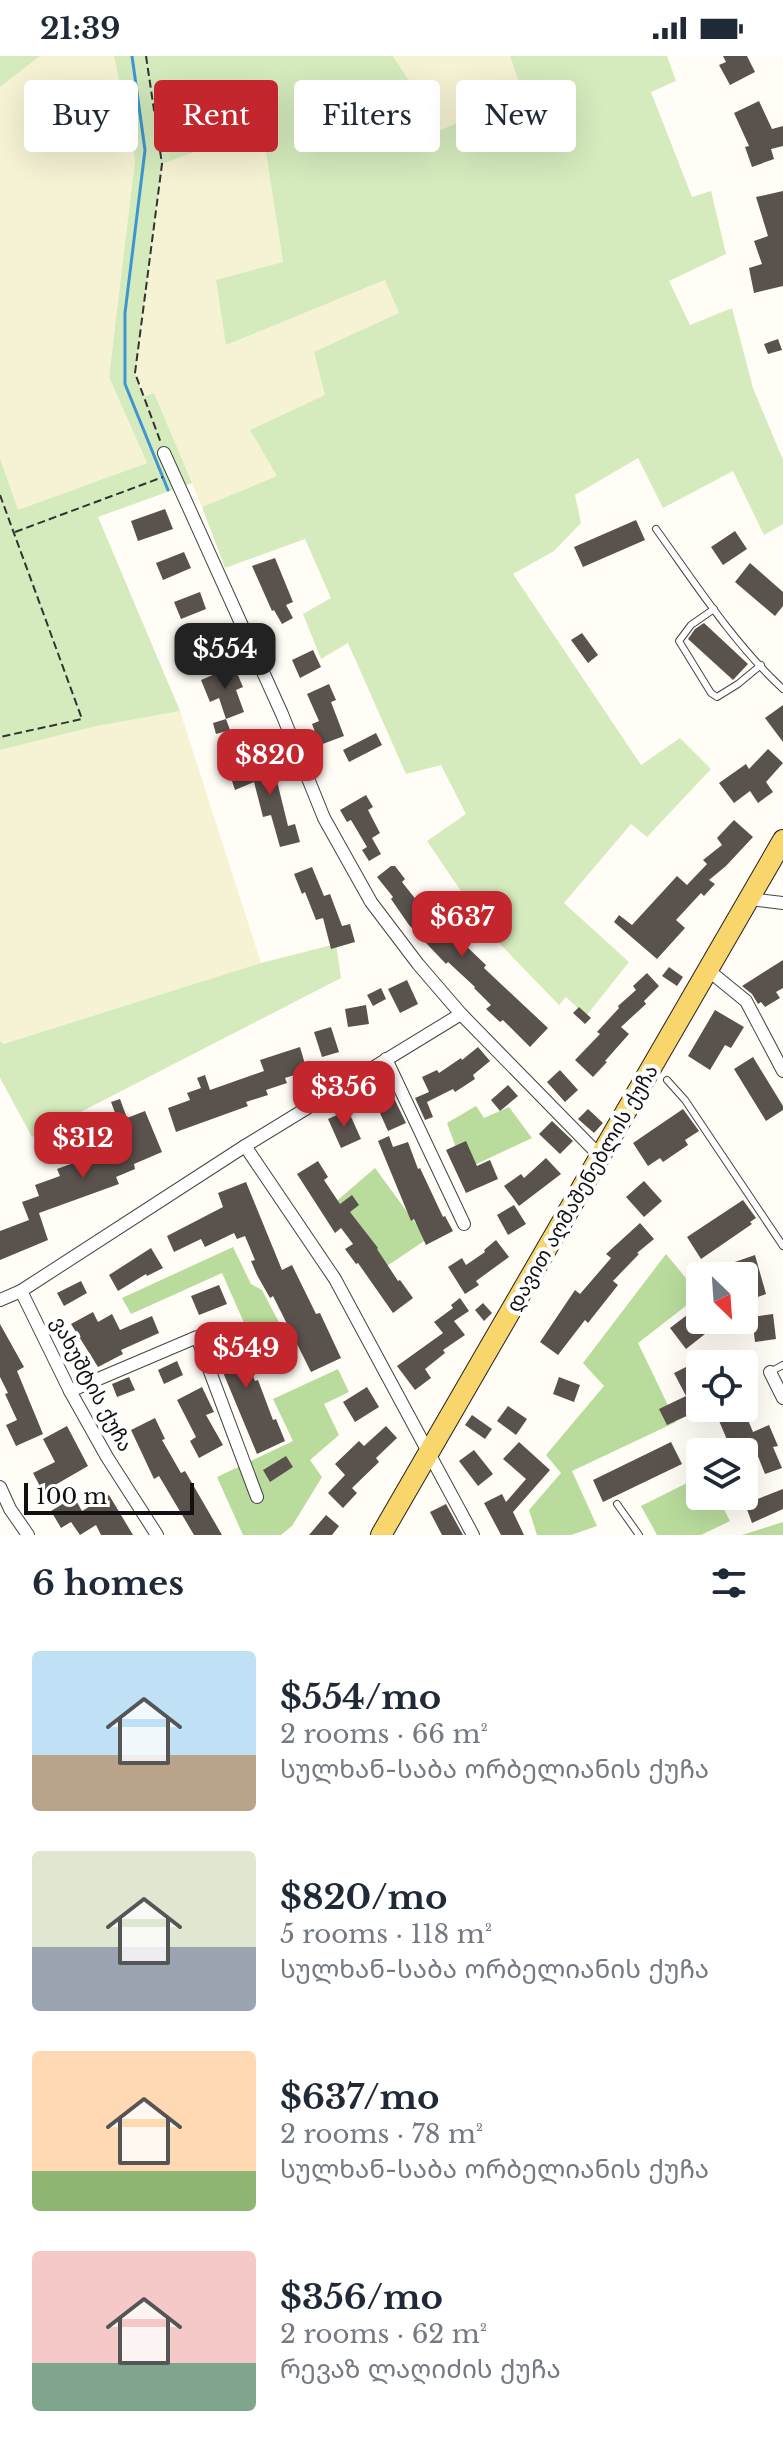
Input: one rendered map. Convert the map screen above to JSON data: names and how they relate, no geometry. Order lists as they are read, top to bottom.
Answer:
{
  "streets": {
    "main road": ["დავით აღმაშენებლის ქუჩა"],
    "street": ["ვახუშტის ქუჩა"]
  },
  "scale_bar": "100 m",
  "north": "bottom right",
  "page": {
    "status": "21:39",
    "chip": [
      "Buy",
      "Rent",
      "Filters",
      "New"
    ],
    "price": [
      "$554",
      "$820",
      "$637",
      "$356",
      "$312",
      "$549"
    ],
    "scale": "100 m",
    "heading": "6 homes",
    "list": [
      {
        "name": "$554/mo",
        "note": "2 rooms · 66 m² · სულხან-საბა ორბელიანის ქუჩა"
      },
      {
        "name": "$820/mo",
        "note": "5 rooms · 118 m² · სულხან-საბა ორბელიანის ქუჩა"
      },
      {
        "name": "$637/mo",
        "note": "2 rooms · 78 m² · სულხან-საბა ორბელიანის ქუჩა"
      },
      {
        "name": "$356/mo",
        "note": "2 rooms · 62 m² · რევაზ ლაღიძის ქუჩა"
      }
    ]
  }
}
